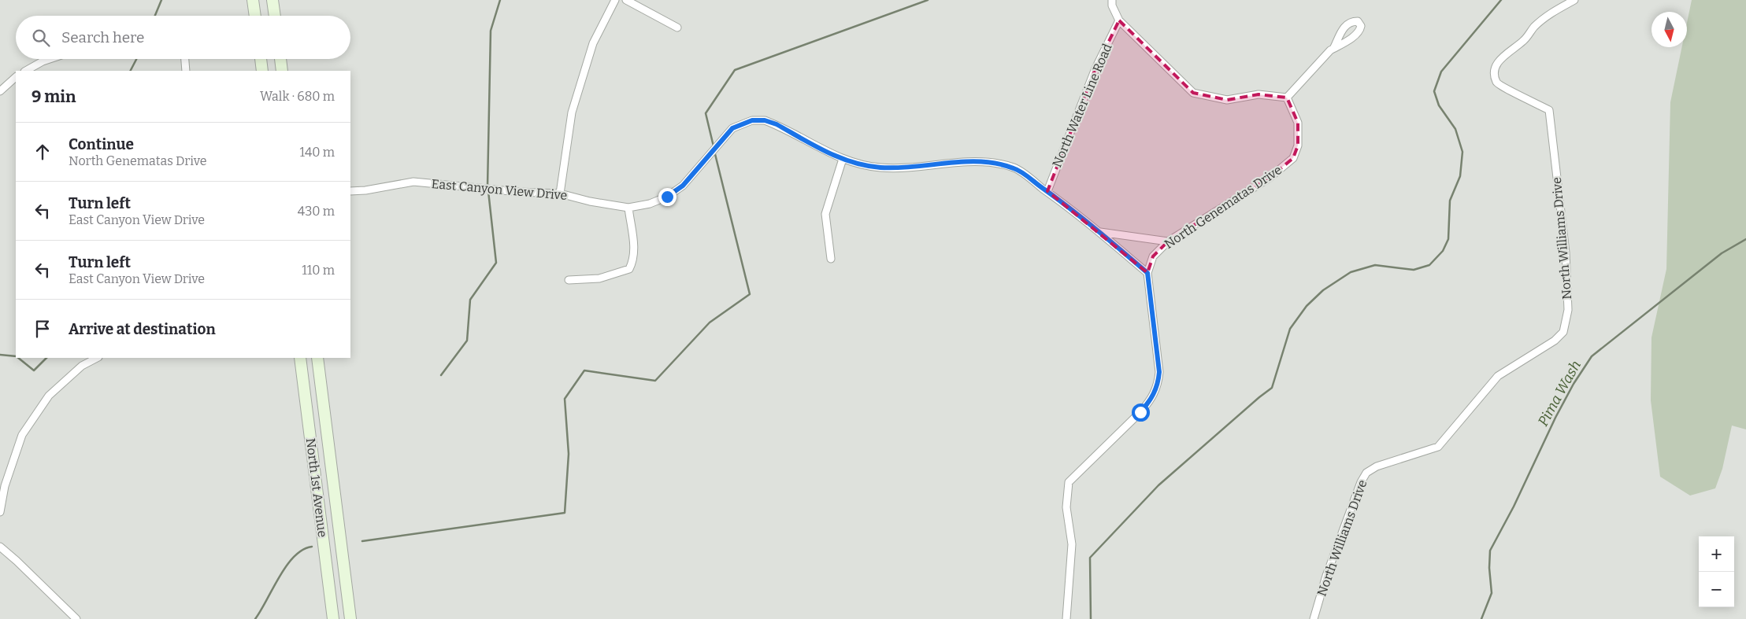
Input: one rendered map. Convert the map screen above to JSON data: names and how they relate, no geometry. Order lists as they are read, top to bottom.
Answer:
{
  "streets": {
    "main road": ["North 1st Avenue"],
    "street": [
      "North Water Line Road",
      "East Canyon View Drive",
      "North Genematas Drive",
      "North Williams Drive"
    ]
  },
  "crossings": [
    ["North Water Line Road", "East Canyon View Drive"],
    ["East Canyon View Drive", "North Genematas Drive"]
  ],
  "water": ["Pima Wash"],
  "north": "bottom",
  "page": {
    "search": "Search here",
    "heading": ["9 min", "Walk · 680 m"],
    "list": [
      ["Continue", "North Genematas Drive", "140 m"],
      ["Turn left", "East Canyon View Drive", "430 m"],
      ["Turn left", "East Canyon View Drive", "110 m"],
      "Arrive at destination"
    ],
    "map_buttons": ["+", "−"]
  }
}
